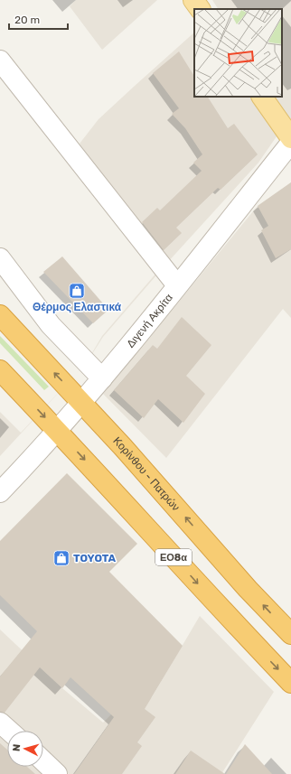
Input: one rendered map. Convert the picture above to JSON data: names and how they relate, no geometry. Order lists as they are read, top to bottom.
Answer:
{
  "streets": {
    "highway": ["Κορίνθου - Πατρών", "ΕΟ8α"],
    "street": ["Διγενή Ακρίτα"]
  },
  "crossings": [
    ["Διγενή Ακρίτα", "Κορίνθου - Πατρών"],
    ["Διγενή Ακρίτα", "ΕΟ8α"]
  ],
  "places": {
    "shop": ["Θέρμος Ελαστικά", "TOYOTA"]
  },
  "scale_bar": "20 m",
  "north": "left"
}
